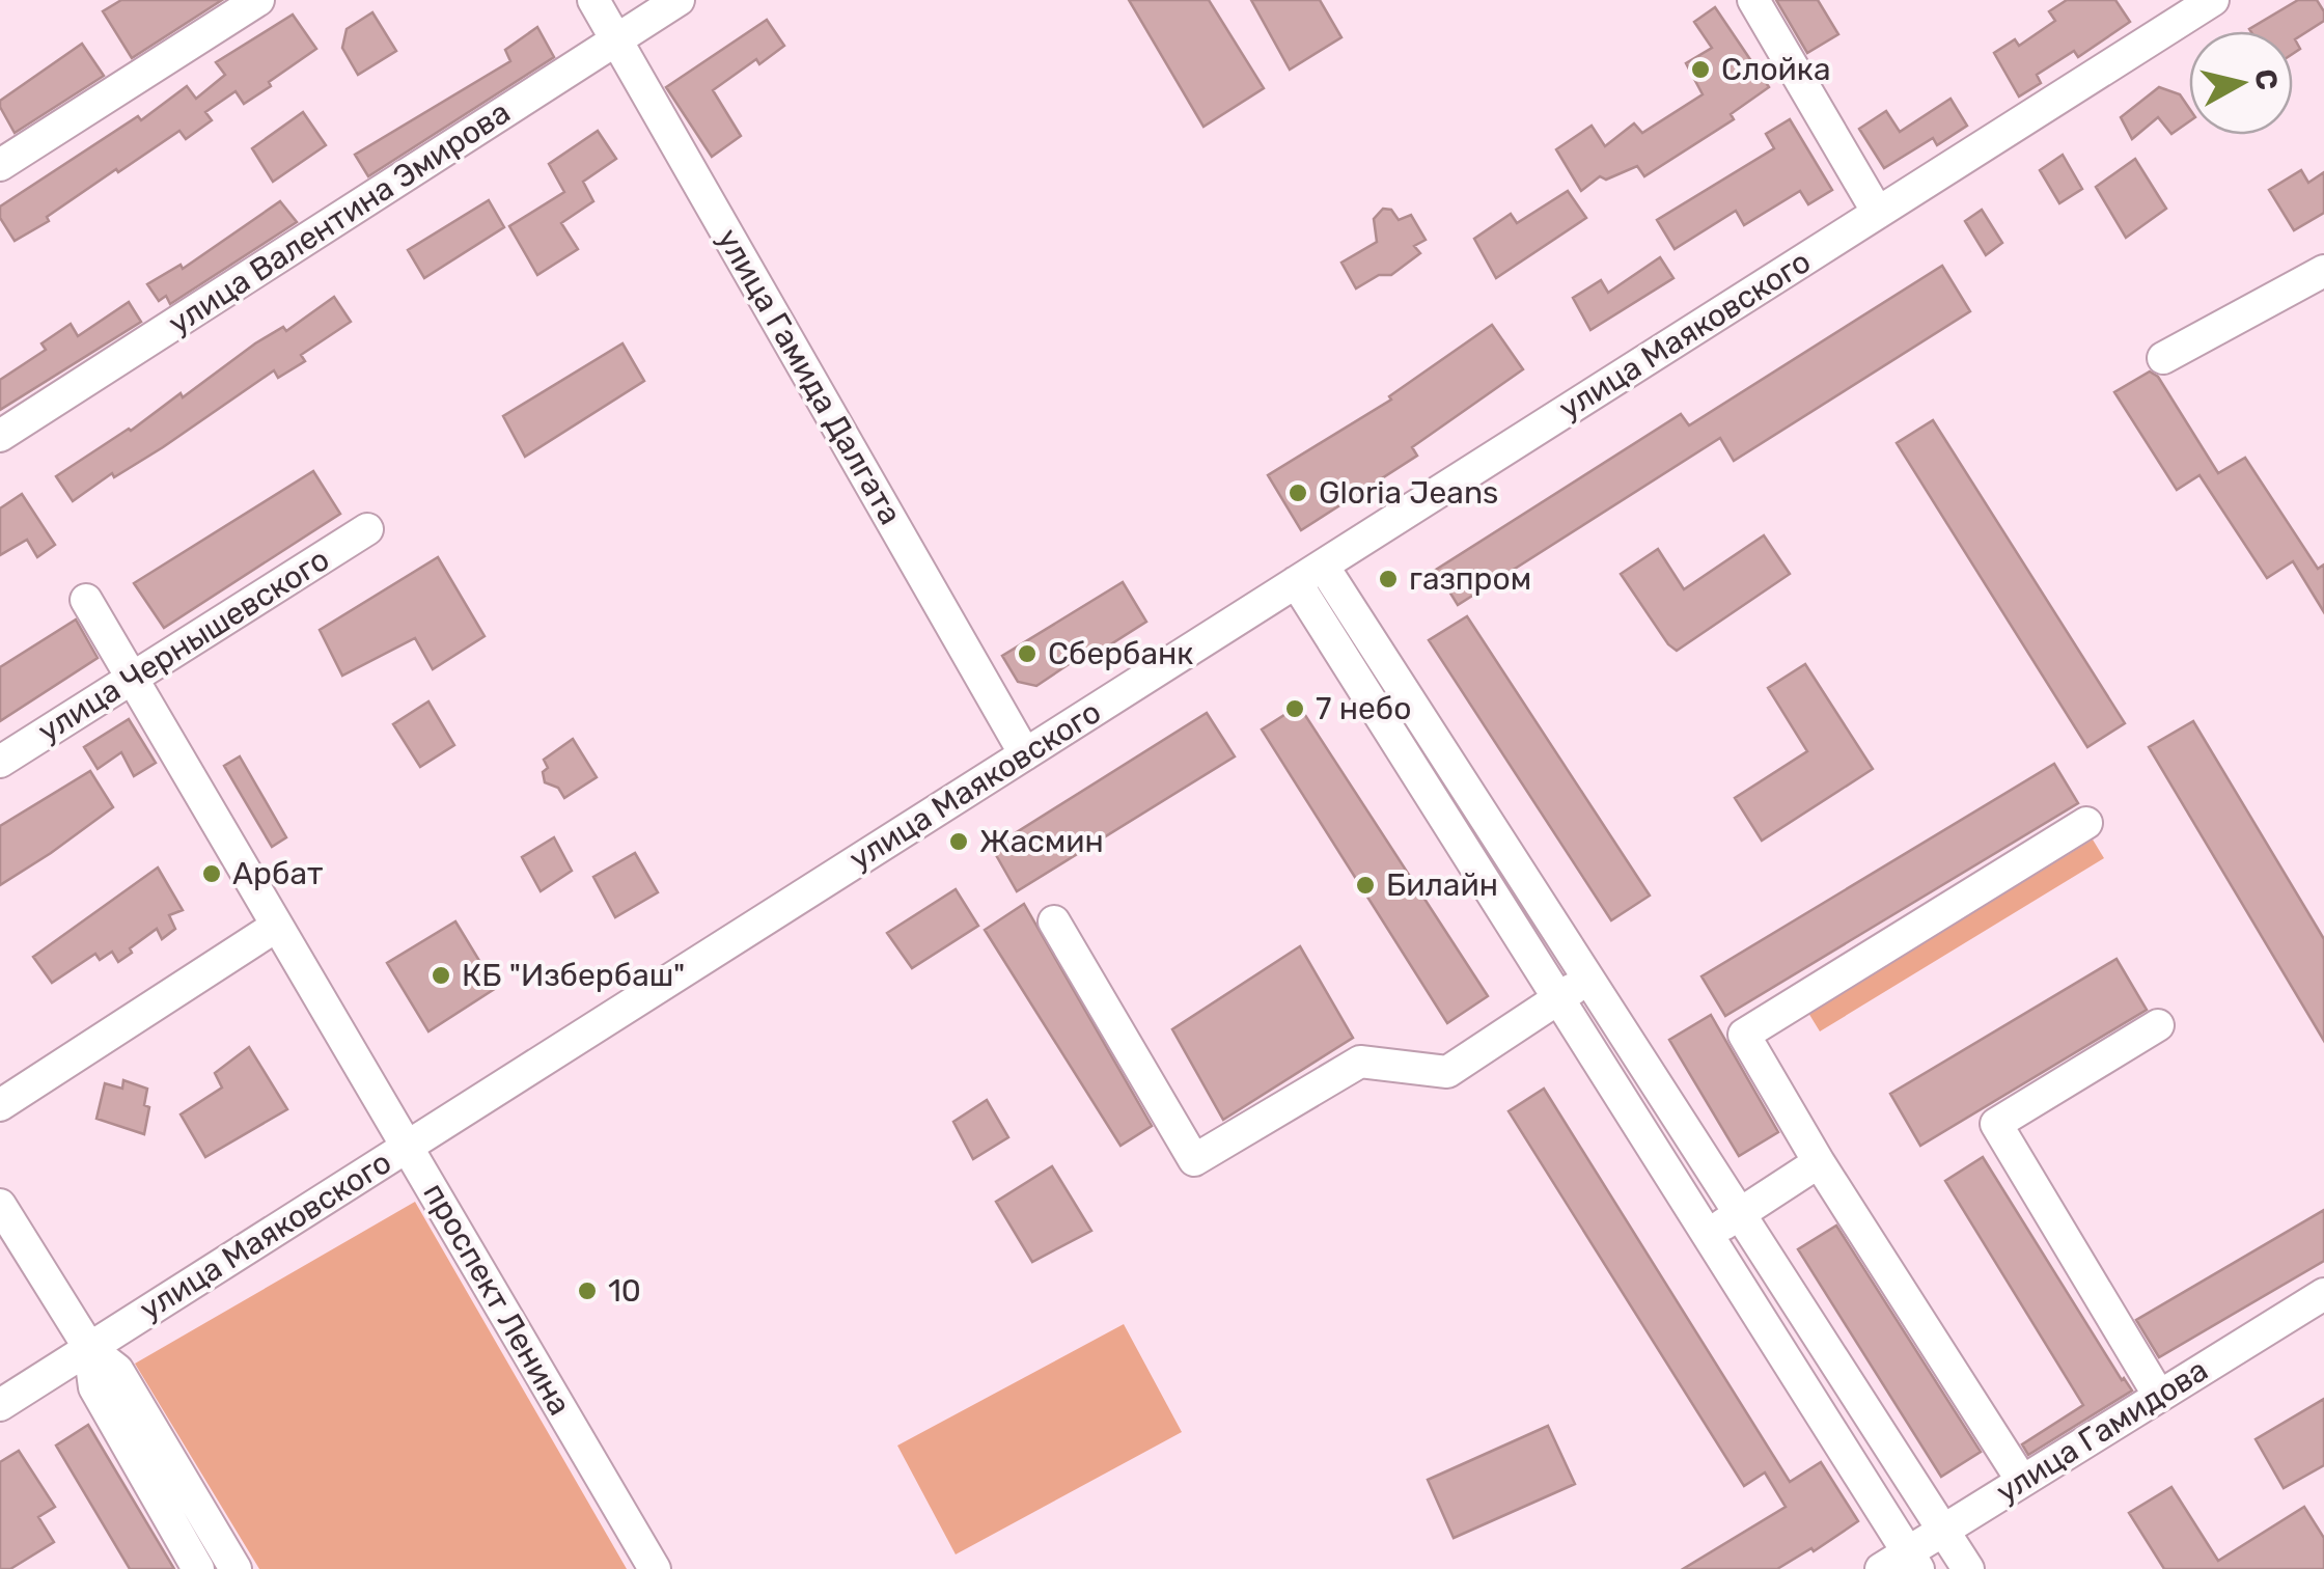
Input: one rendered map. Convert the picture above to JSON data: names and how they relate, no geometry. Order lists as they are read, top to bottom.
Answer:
{
  "streets": {
    "street": [
      "улица Валентина Эмирова",
      "улица Маяковского",
      "улица Гамида Далгата",
      "улица Чернышевского",
      "проспект Ленина",
      "улица Гамидова"
    ]
  },
  "crossings": [
    ["улица Валентина Эмирова", "улица Гамида Далгата"],
    ["улица Маяковского", "улица Гамида Далгата"],
    ["улица Маяковского", "проспект Ленина"],
    ["улица Чернышевского", "проспект Ленина"]
  ],
  "places": [
    "Слойка",
    "Gloria Jeans",
    "газпром",
    "Сбербанк",
    "7 небо",
    "Жасмин",
    "Арбат",
    "Билайн",
    "КБ \"Избербаш\"",
    "10"
  ],
  "north": "right"
}
